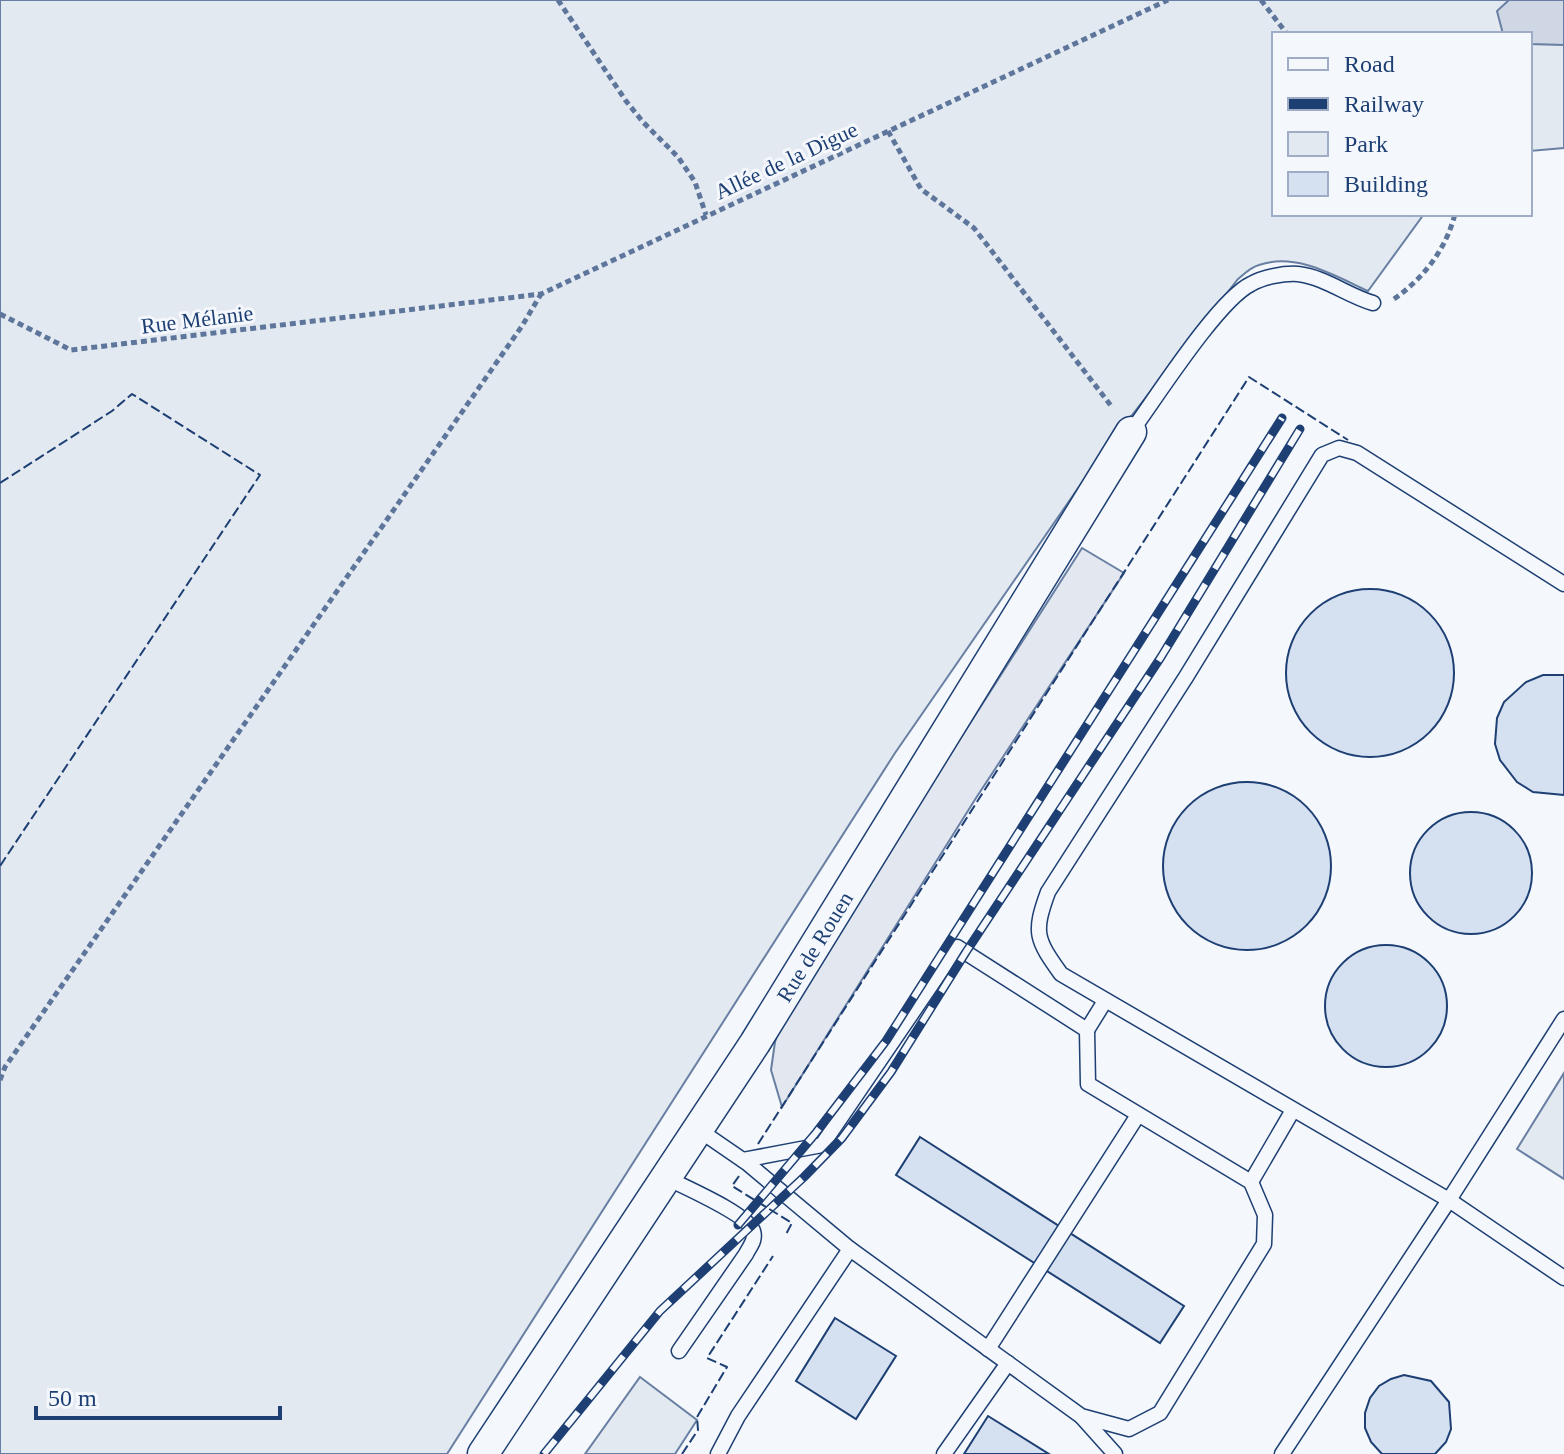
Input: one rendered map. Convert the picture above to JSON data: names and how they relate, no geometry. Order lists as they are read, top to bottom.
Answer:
{
  "streets": {
    "street": ["Rue de Rouen"],
    "path": ["Allée de la Digue", "Rue Mélanie"]
  },
  "crossings": [
    ["Allée de la Digue", "Rue Mélanie"]
  ],
  "legend": [
    "Road",
    "Railway",
    "Park",
    "Building"
  ],
  "scale_bar": "50 m"
}
